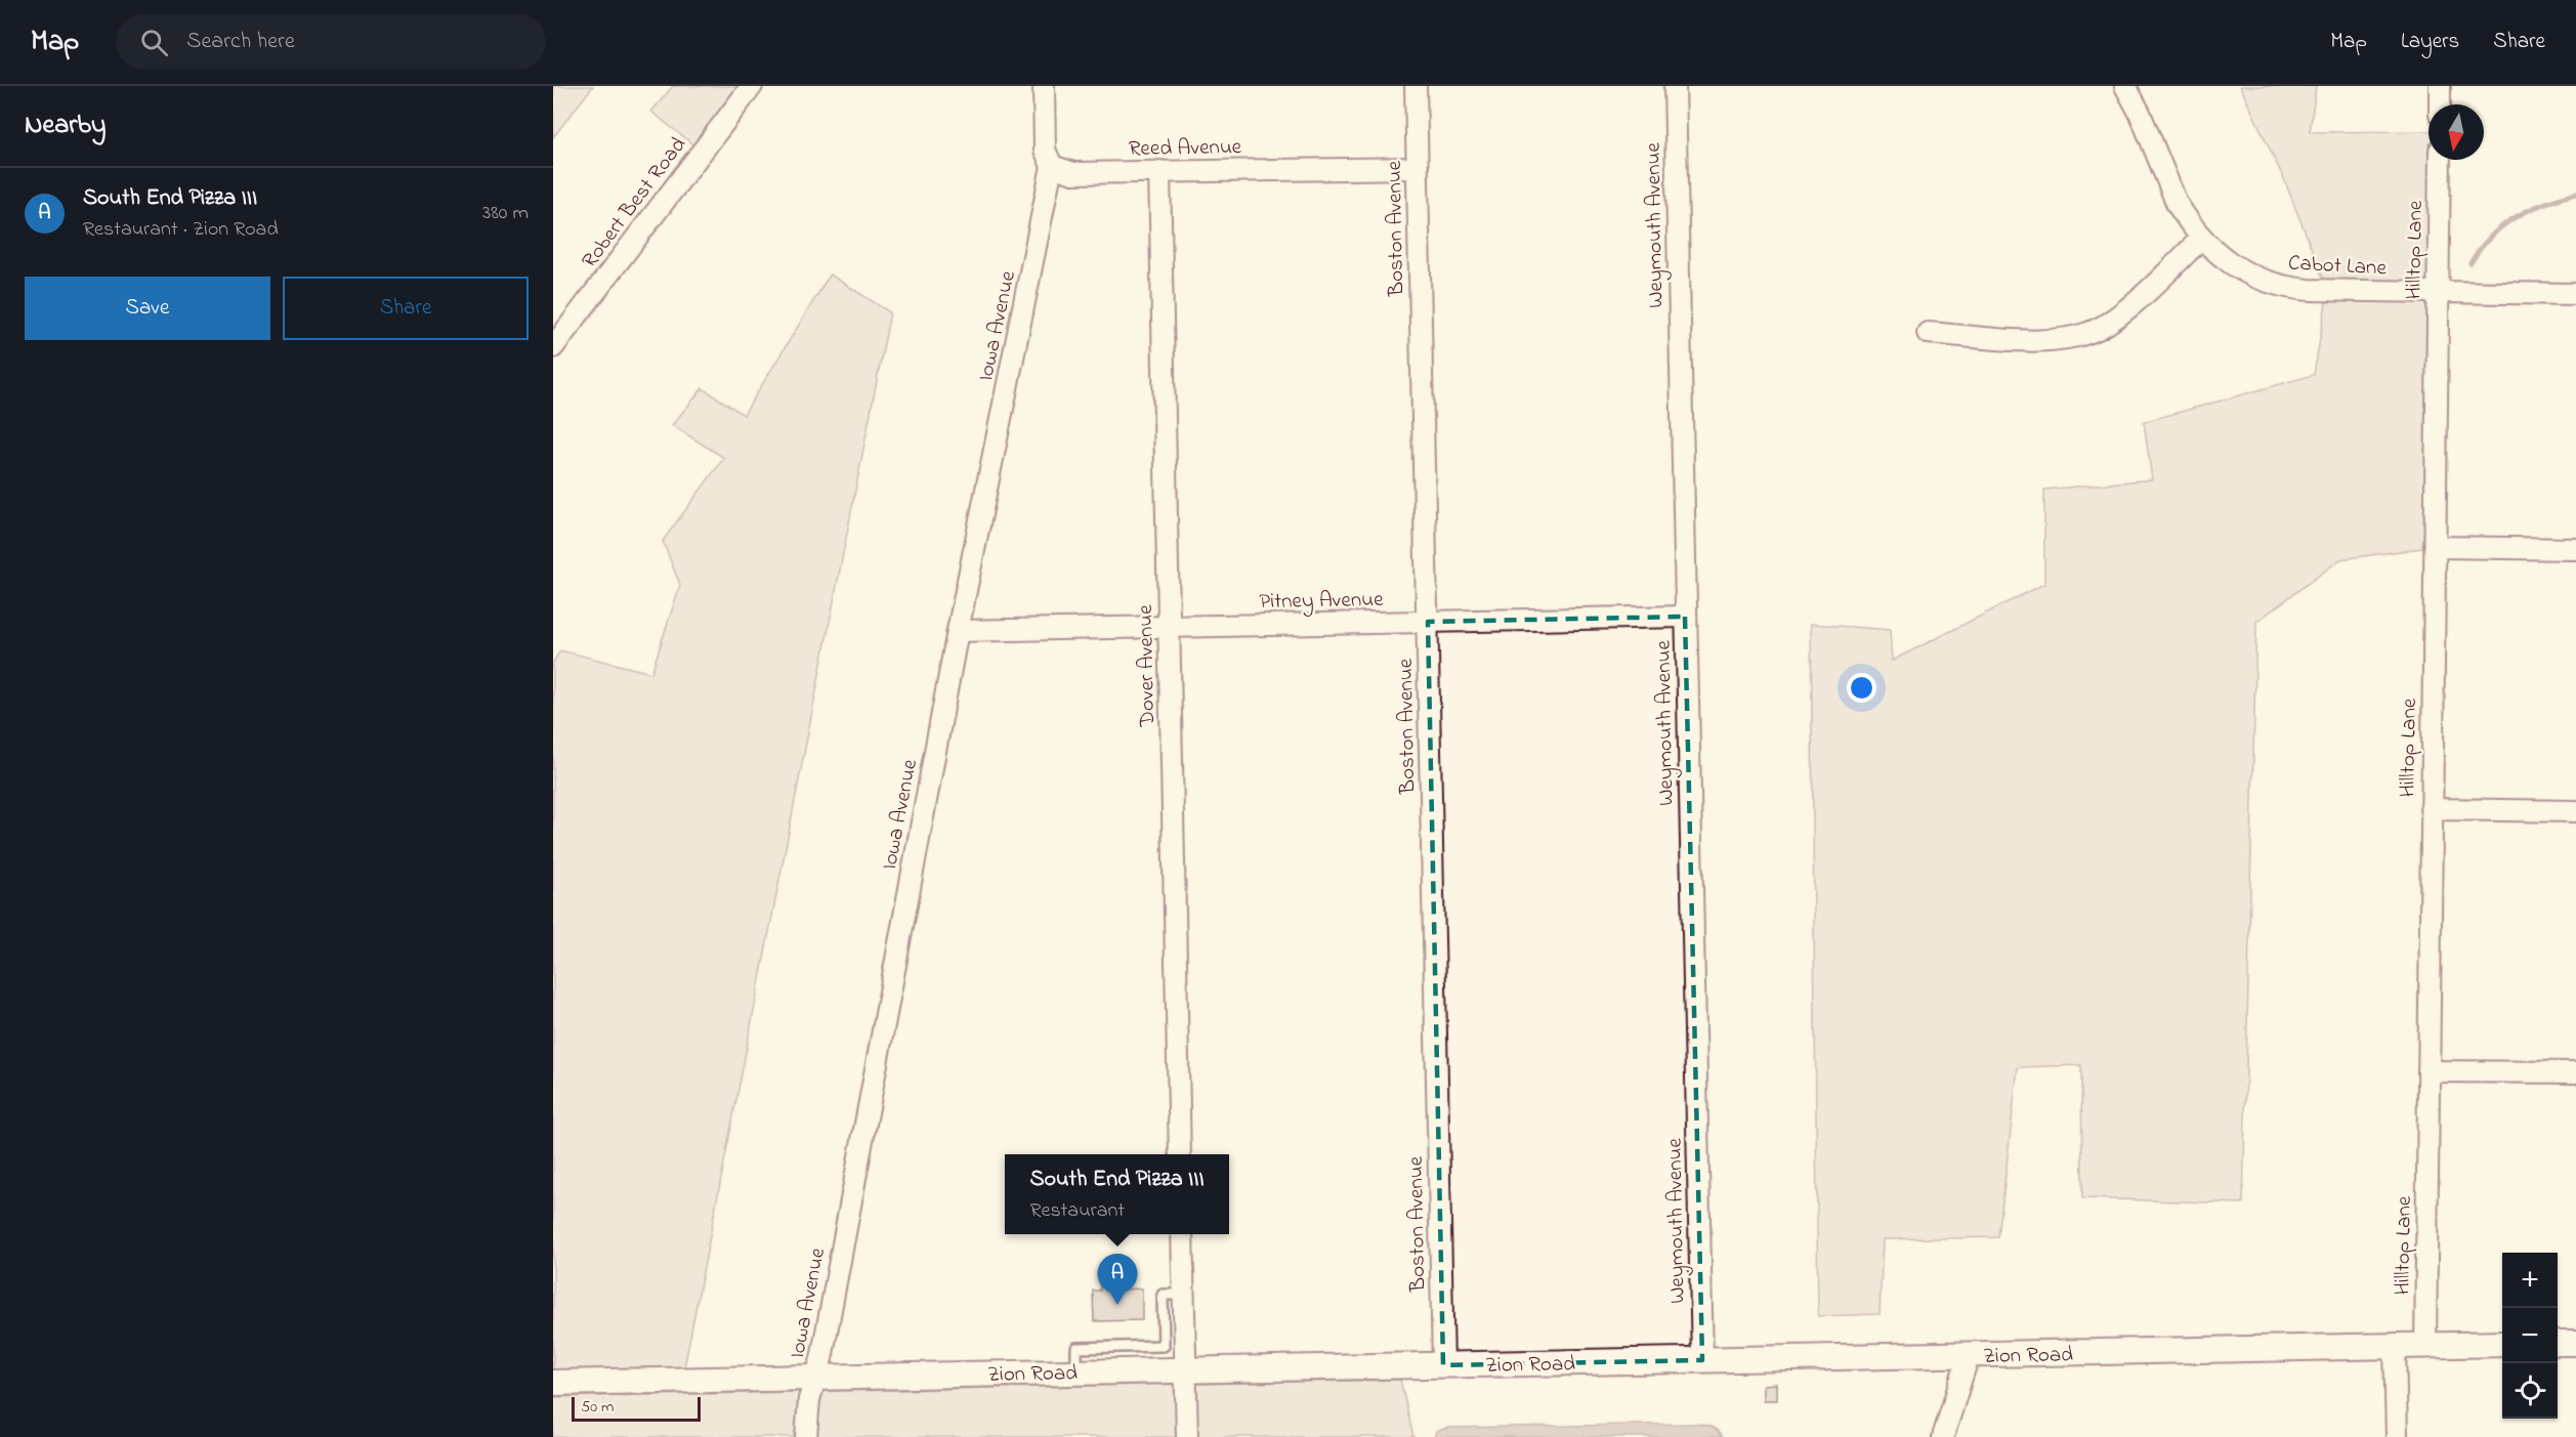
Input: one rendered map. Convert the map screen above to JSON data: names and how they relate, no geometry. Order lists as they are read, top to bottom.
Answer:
{
  "streets": {
    "street": [
      "Reed Avenue",
      "Robert Best Road",
      "Weymouth Avenue",
      "Boston Avenue",
      "Hilltop Lane",
      "Cabot Lane",
      "Iowa Avenue",
      "Pitney Avenue",
      "Dover Avenue",
      "Zion Road"
    ]
  },
  "crossings": [
    ["Reed Avenue", "Boston Avenue"],
    ["Reed Avenue", "Iowa Avenue"],
    ["Reed Avenue", "Dover Avenue"],
    ["Weymouth Avenue", "Pitney Avenue"],
    ["Weymouth Avenue", "Zion Road"],
    ["Boston Avenue", "Pitney Avenue"],
    ["Boston Avenue", "Zion Road"],
    ["Hilltop Lane", "Cabot Lane"],
    ["Hilltop Lane", "Zion Road"],
    ["Iowa Avenue", "Pitney Avenue"],
    ["Iowa Avenue", "Zion Road"],
    ["Pitney Avenue", "Dover Avenue"]
  ],
  "scale_bar": "50 m",
  "north": "bottom",
  "page": {
    "header": "Map",
    "search": "Search here",
    "nav": ["Map", "Layers", "Share"],
    "heading": "Nearby",
    "list": [
      {
        "mark": "A",
        "name": "South End Pizza III",
        "note": "Restaurant · Zion Road",
        "value": "380 m"
      }
    ],
    "buttons": ["Save", "Share"],
    "popup": ["South End Pizza III", "Restaurant"],
    "map_buttons": ["+", "−"],
    "pins": "A",
    "scale": "50 m"
  }
}
